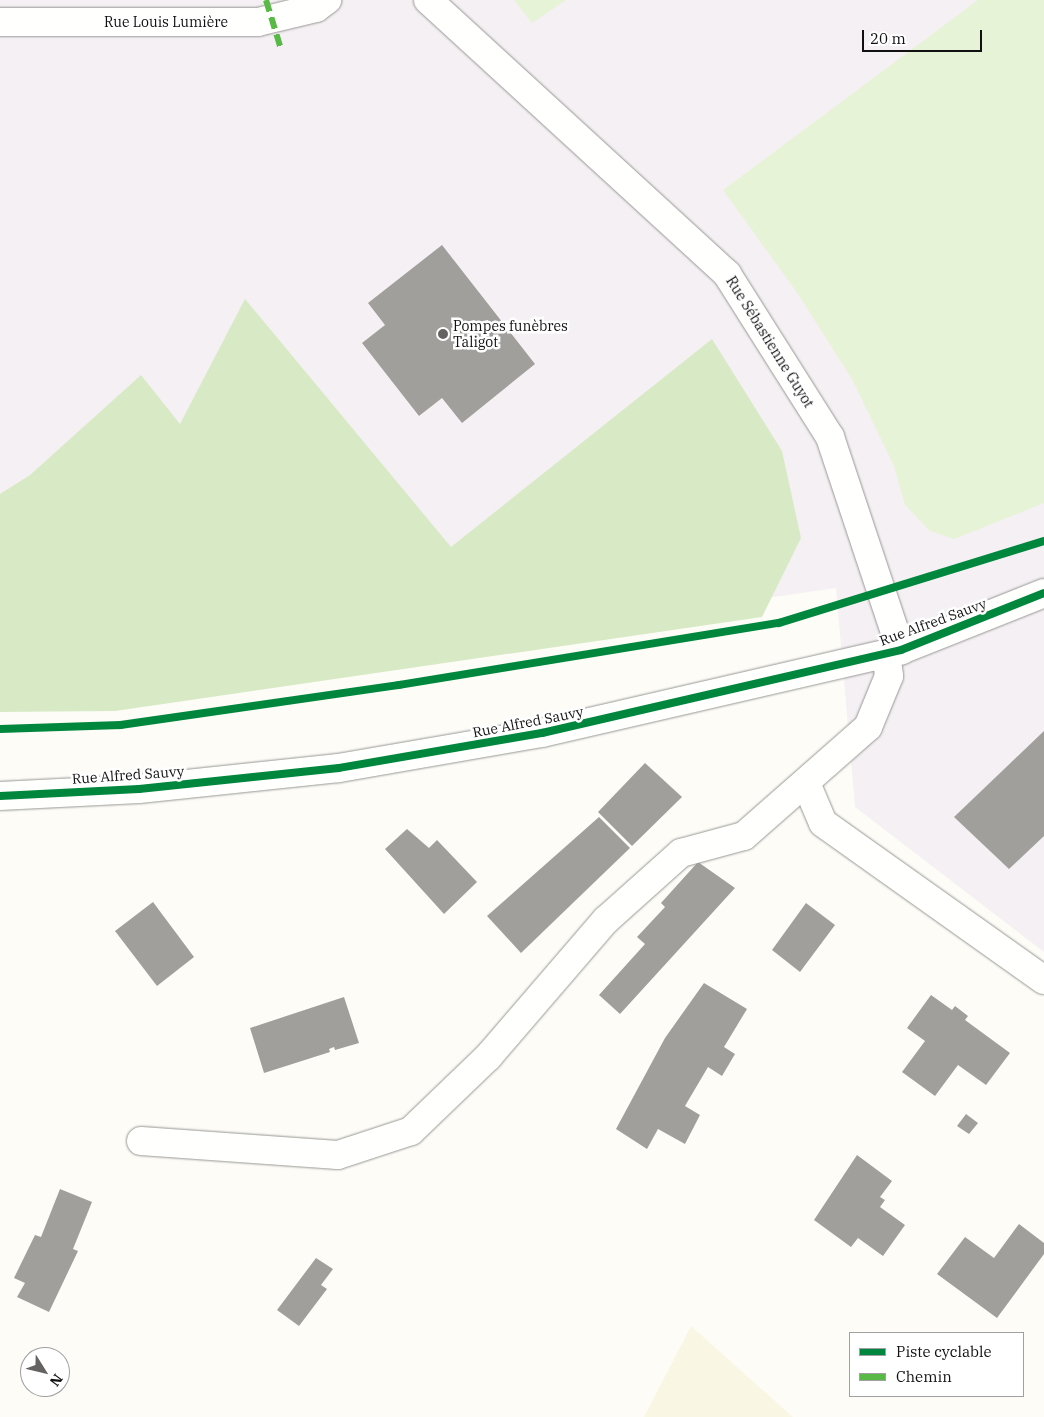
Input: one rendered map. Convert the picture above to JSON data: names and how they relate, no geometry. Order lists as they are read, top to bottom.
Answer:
{
  "streets": {
    "street": ["Rue Louis Lumière", "Rue Sébastienne Guyot", "Rue Alfred Sauvy"]
  },
  "crossings": [
    ["Rue Sébastienne Guyot", "Rue Alfred Sauvy"]
  ],
  "places": ["Pompes funèbres Taligot"],
  "legend": ["Piste cyclable", "Chemin"],
  "scale_bar": "20 m",
  "north": "bottom right"
}
